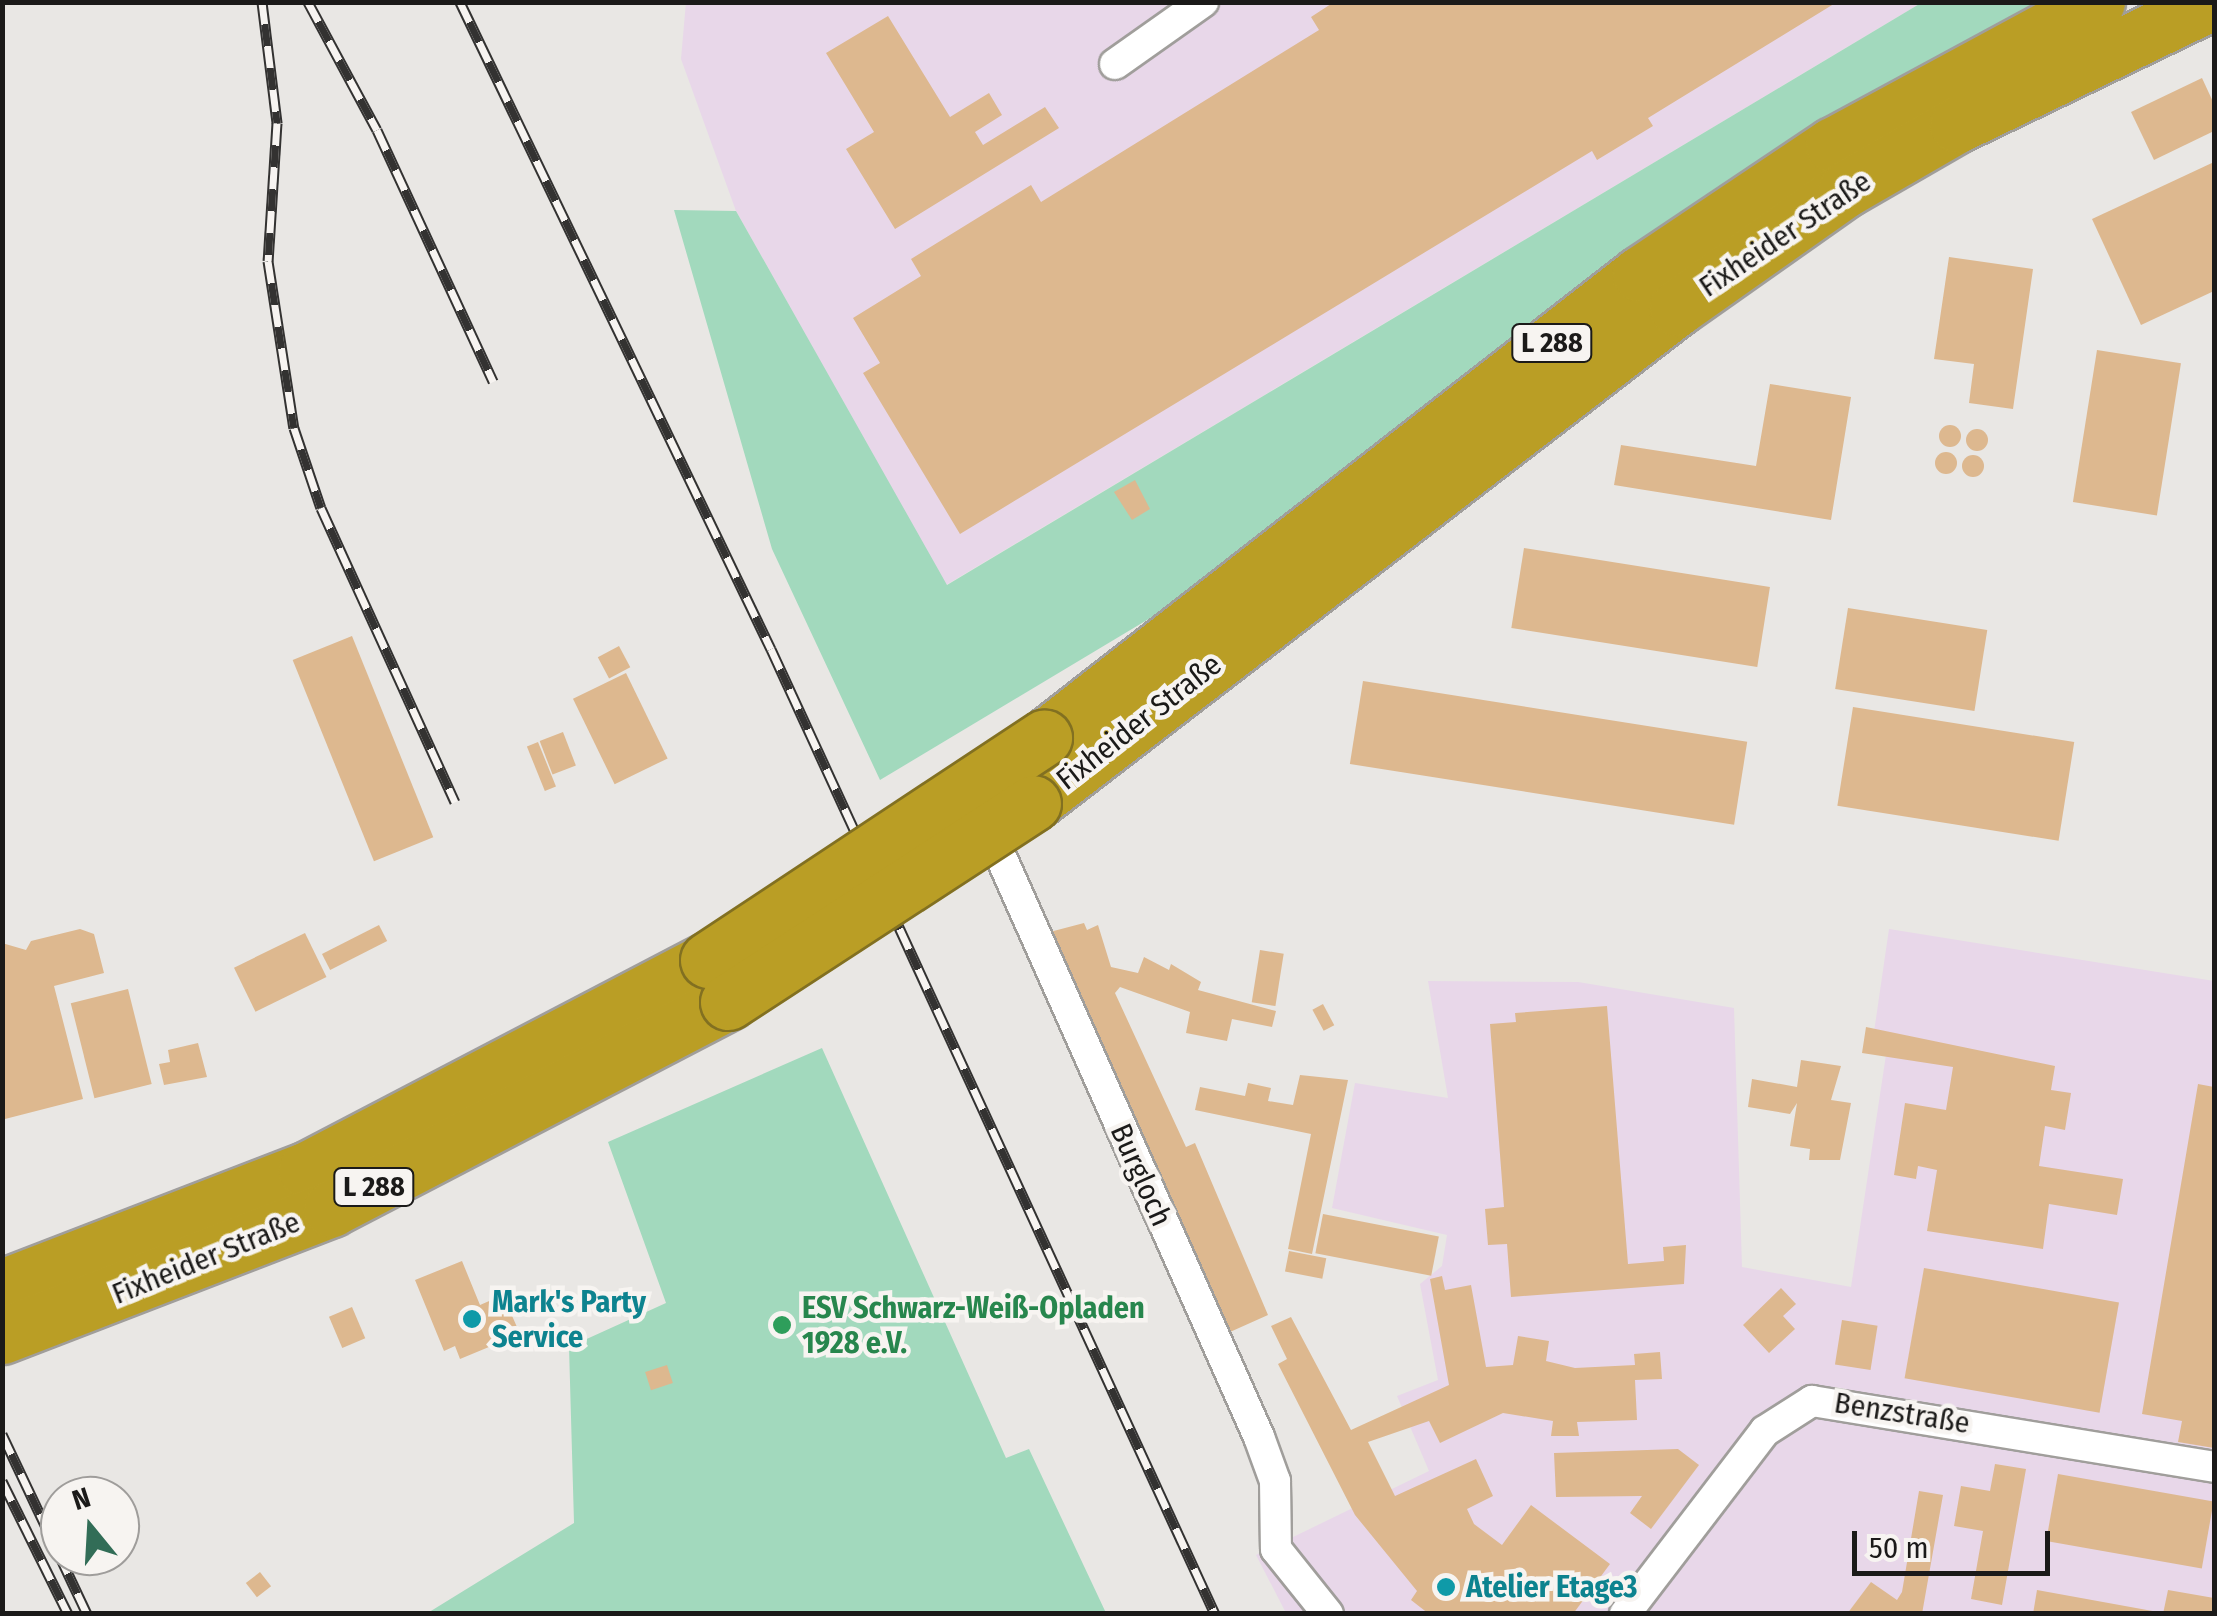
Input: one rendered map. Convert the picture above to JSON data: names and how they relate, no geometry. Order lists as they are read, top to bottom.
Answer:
{
  "streets": {
    "highway": ["Fixheider Straße", "L 288"],
    "street": ["Burgloch", "Benzstraße"]
  },
  "places": ["Mark's Party Service", "ESV Schwarz-Weiß-Opladen 1928 e.V.", "Atelier Etage3"],
  "scale_bar": "50 m",
  "north": "top"
}
